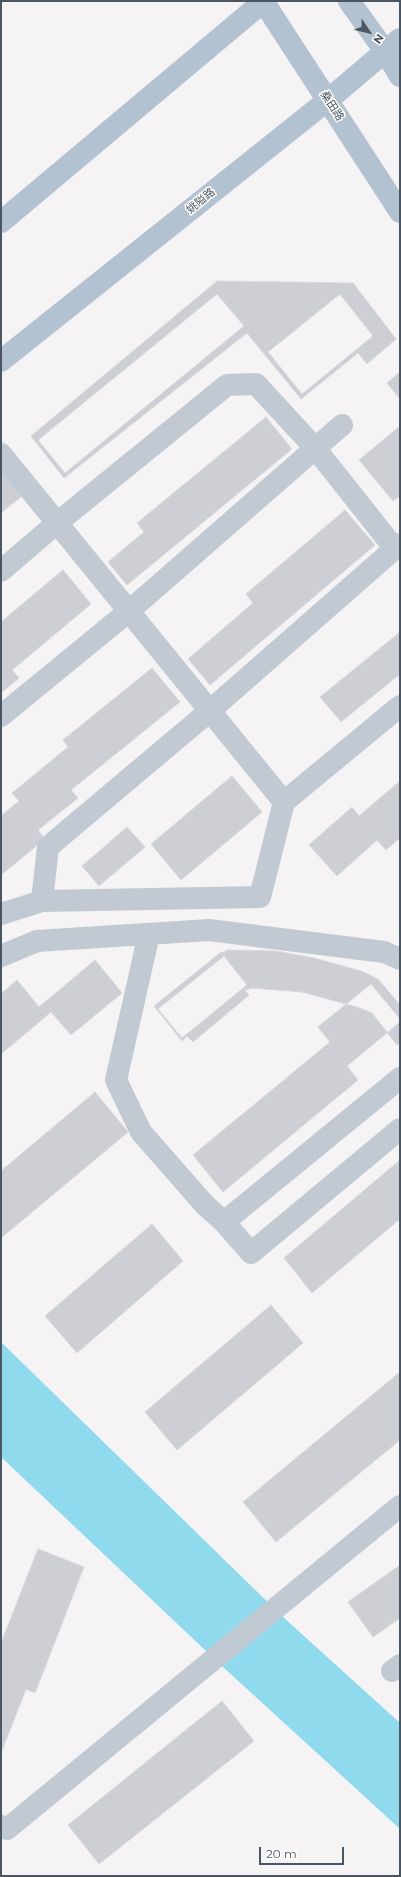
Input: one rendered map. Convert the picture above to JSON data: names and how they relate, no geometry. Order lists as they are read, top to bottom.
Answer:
{
  "streets": {
    "main road": ["桑田路", "姚隘路"]
  },
  "crossings": [
    ["桑田路", "姚隘路"]
  ],
  "scale_bar": "20 m",
  "north": "bottom right"
}
